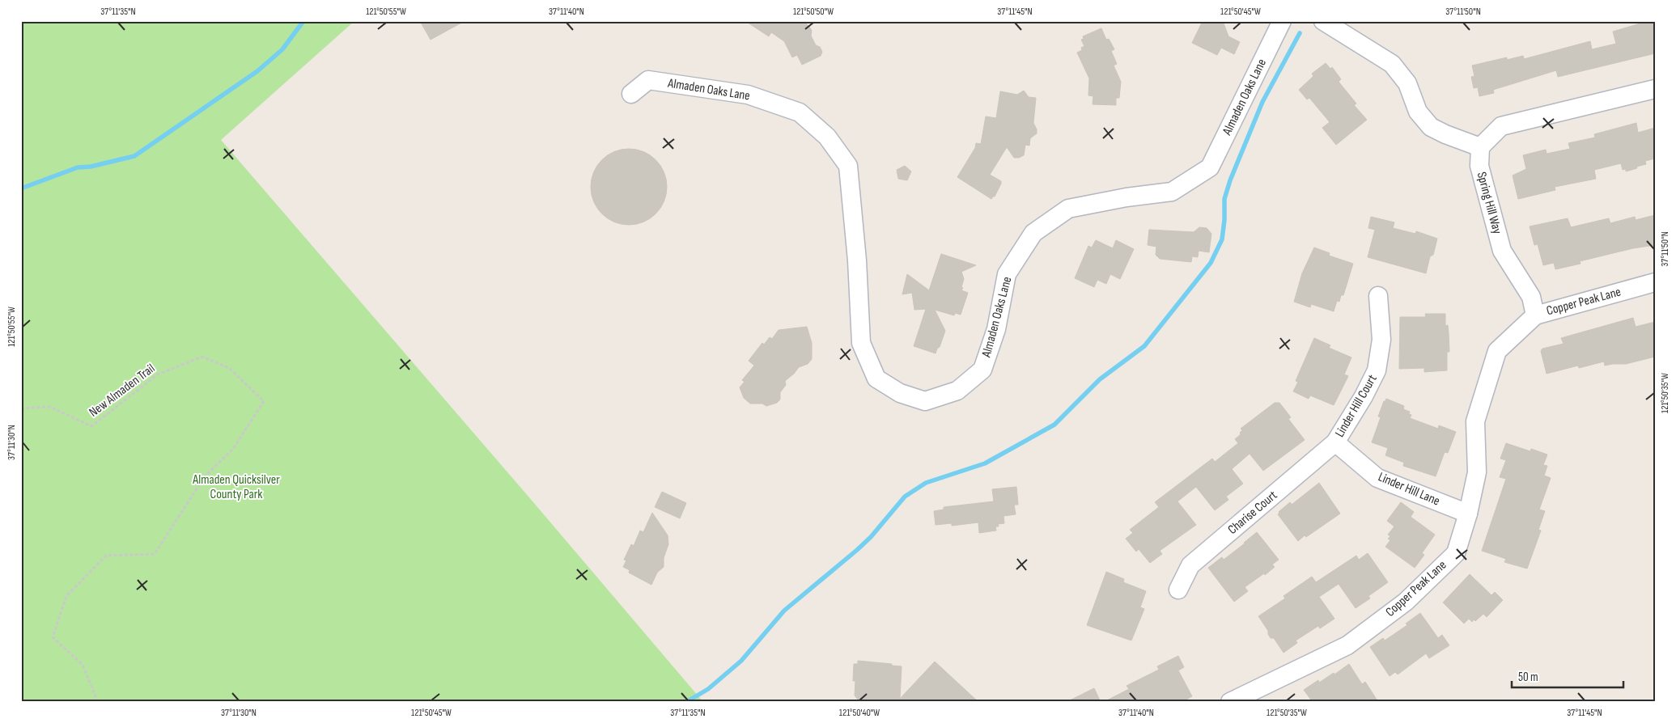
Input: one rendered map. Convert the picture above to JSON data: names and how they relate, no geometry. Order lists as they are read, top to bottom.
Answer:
{
  "streets": {
    "street": [
      "Almaden Oaks Lane",
      "Spring Hill Way",
      "Copper Peak Lane",
      "Linder Hill Court",
      "Linder Hill Lane",
      "Charise Court"
    ],
    "path": ["New Almaden Trail"]
  },
  "crossings": [
    ["Spring Hill Way", "Copper Peak Lane"],
    ["Copper Peak Lane", "Linder Hill Lane"],
    ["Linder Hill Court", "Linder Hill Lane"],
    ["Linder Hill Court", "Charise Court"],
    ["Linder Hill Lane", "Charise Court"]
  ],
  "parks": ["Almaden Quicksilver County Park"],
  "scale_bar": "50 m",
  "coordinates": [
    "37°11'35\"N",
    "121°50'55\"W",
    "37°11'40\"N",
    "121°50'50\"W",
    "37°11'45\"N",
    "121°50'45\"W",
    "37°11'50\"N",
    "121°50'35\"W",
    "37°11'30\"N",
    "121°50'40\"W"
  ]
}
